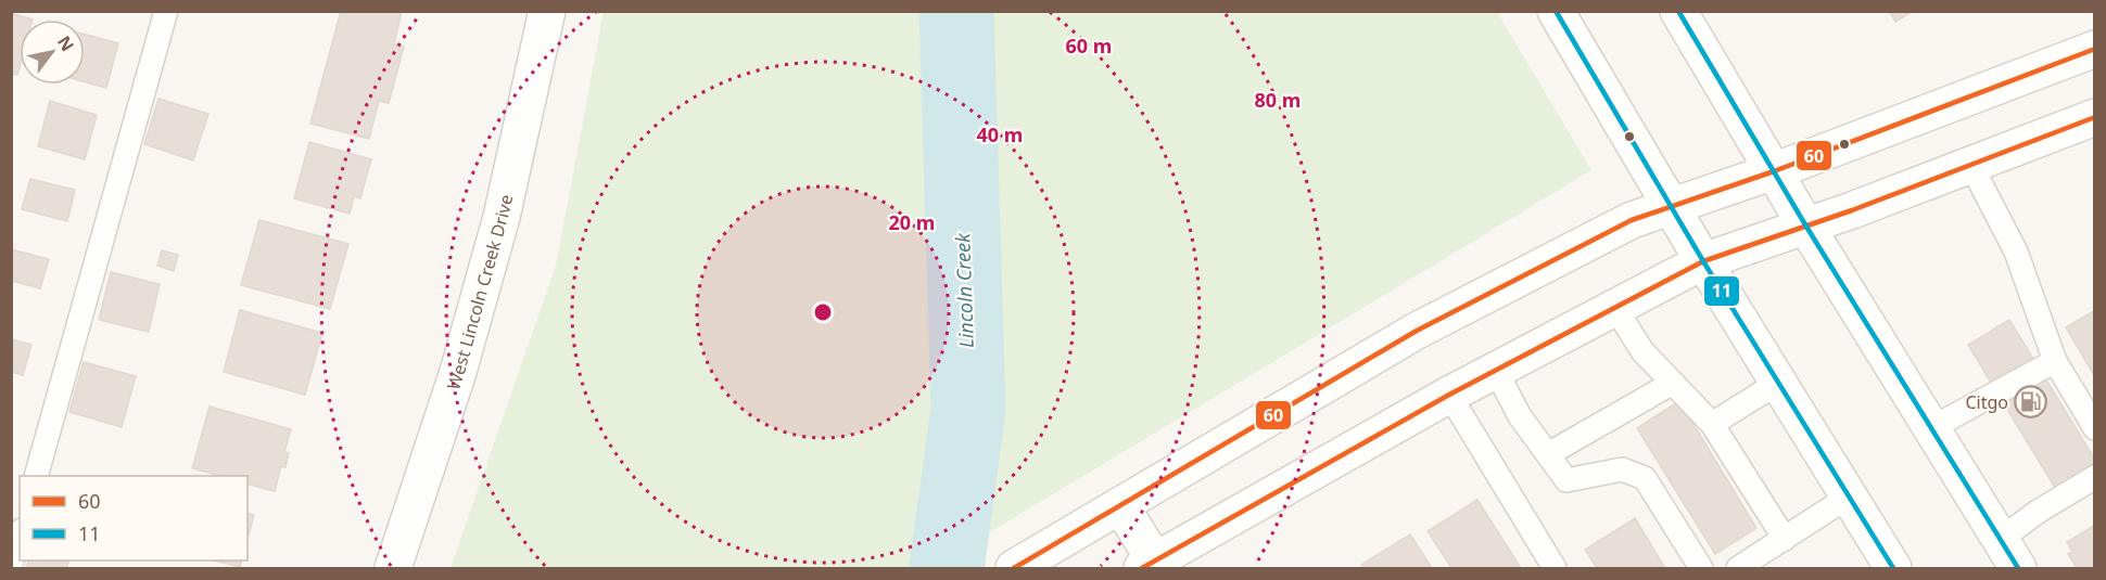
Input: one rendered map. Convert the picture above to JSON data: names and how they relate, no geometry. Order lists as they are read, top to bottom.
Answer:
{
  "streets": {
    "main road": ["West Lincoln Creek Drive"]
  },
  "water": ["Lincoln Creek"],
  "places": {
    "fuel station": ["Citgo"]
  },
  "lines": ["transit line 11", "transit line 60"],
  "legend": ["60", "11"],
  "north": "top right",
  "rings": [
    "60 m",
    "80 m",
    "40 m",
    "20 m"
  ]
}
